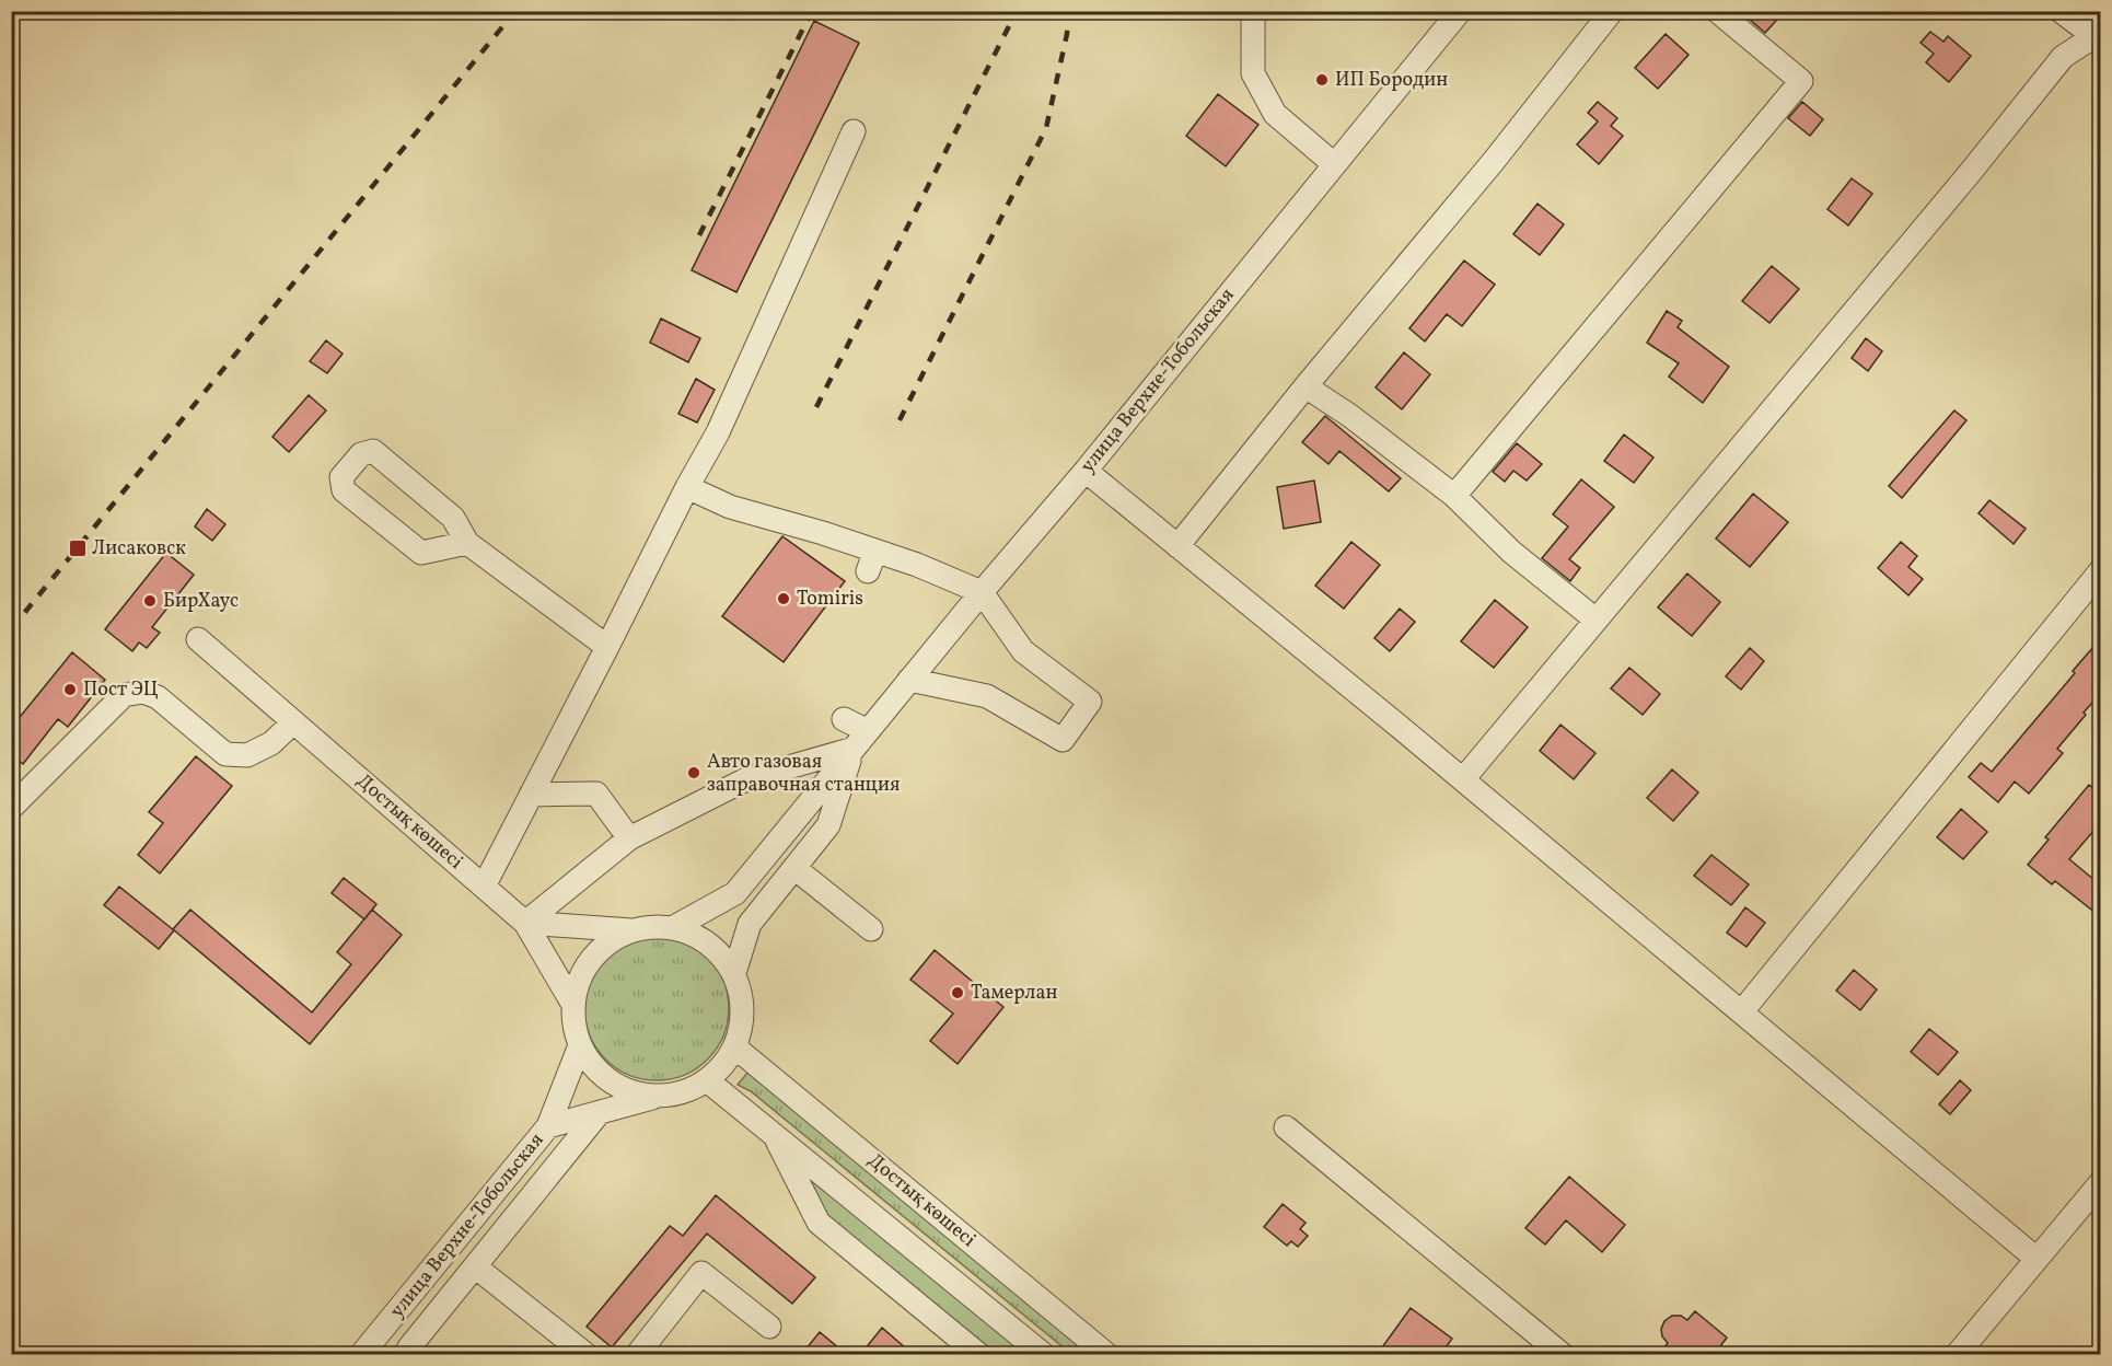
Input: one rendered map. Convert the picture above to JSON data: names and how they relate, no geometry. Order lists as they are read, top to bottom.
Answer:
{
  "streets": {
    "street": ["улица Верхне-Тобольская", "Достық көшесі"]
  },
  "crossings": [
    ["улица Верхне-Тобольская", "Достық көшесі"]
  ],
  "places": {
    "other": [
      "ИП Бородин",
      "Tomiris",
      "БирХаус",
      "Пост ЭЦ",
      "Авто газовая заправочная станция",
      "Тамерлан"
    ],
    "transit": ["Лисаковск"]
  }
}
